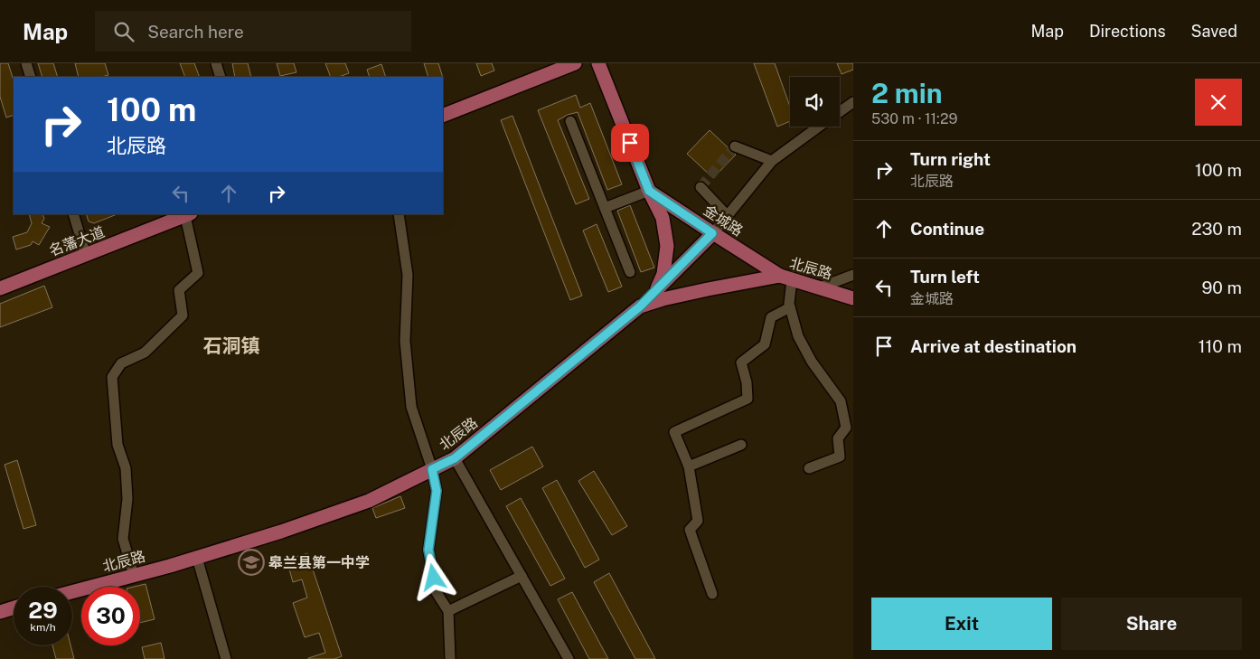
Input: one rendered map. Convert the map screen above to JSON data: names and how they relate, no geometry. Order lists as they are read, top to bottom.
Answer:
{
  "streets": {
    "main road": ["金城路", "名藩大道", "北辰路"]
  },
  "crossings": [
    ["金城路", "北辰路"]
  ],
  "districts": ["石洞镇"],
  "places": {
    "school or university": ["皋兰县第一中学"]
  },
  "page": {
    "header": "Map",
    "search": "Search here",
    "nav": ["Map", "Directions", "Saved"],
    "heading": ["2 min", "530 m · 11:29"],
    "turn": ["100 m", "北辰路"],
    "list": [
      {
        "name": "Turn right",
        "note": "北辰路",
        "value": "100 m"
      },
      {
        "name": "Continue",
        "value": "230 m"
      },
      {
        "name": "Turn left",
        "note": "金城路",
        "value": "90 m"
      },
      {
        "name": "Arrive at destination",
        "value": "110 m"
      }
    ],
    "speed": "29 km/h",
    "limit": "30",
    "buttons": ["Exit", "Share"]
  }
}
